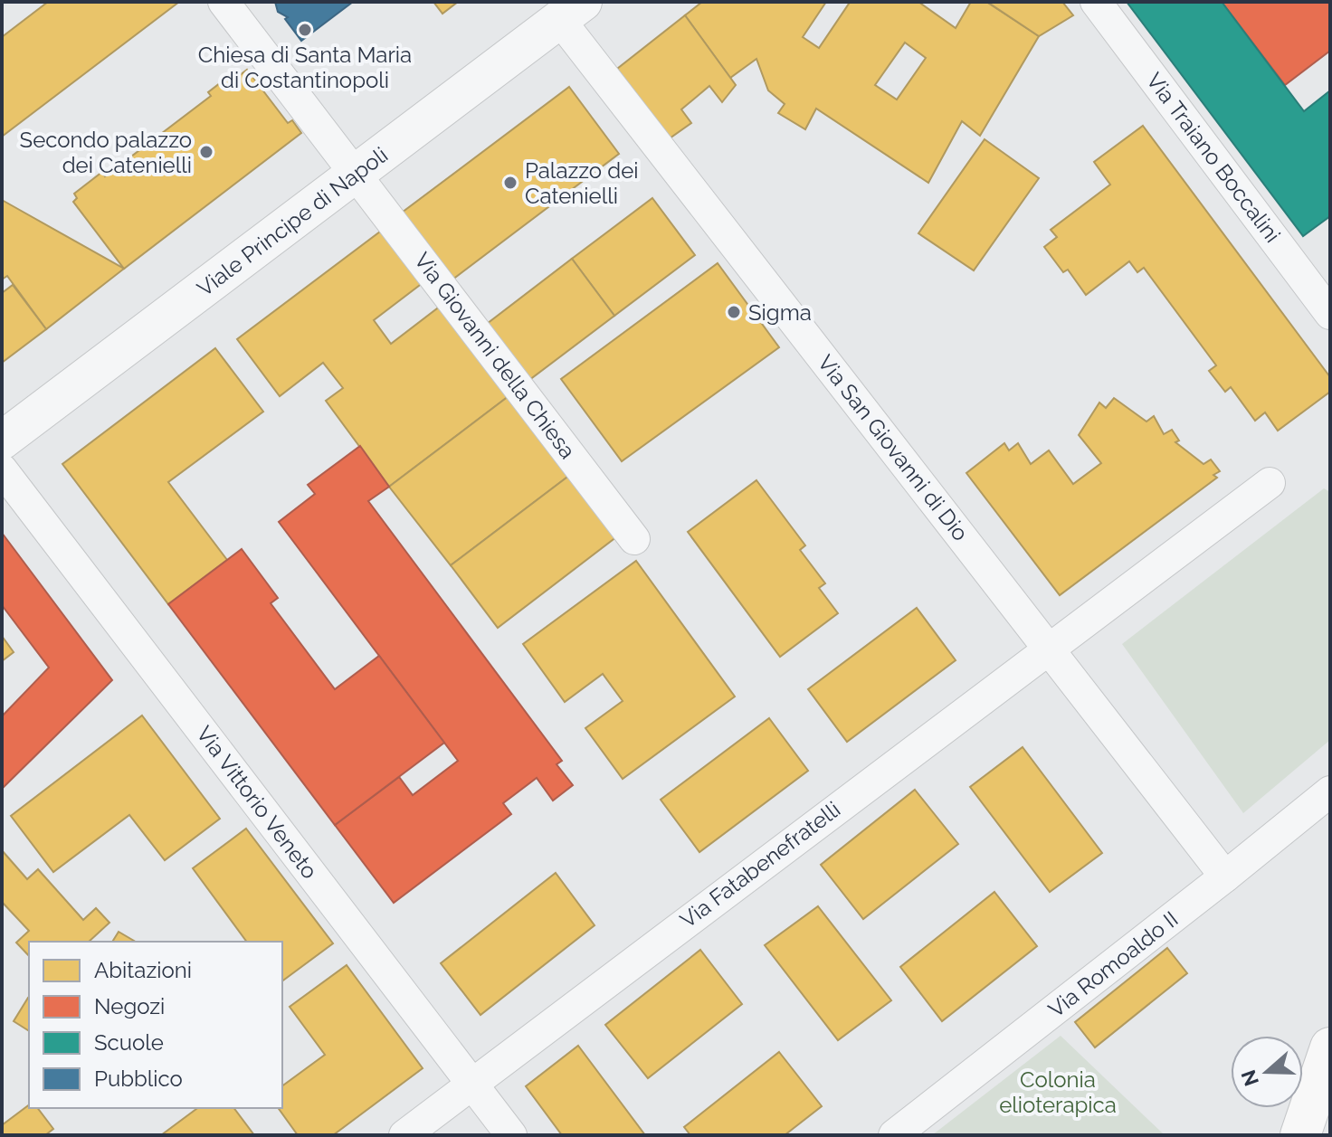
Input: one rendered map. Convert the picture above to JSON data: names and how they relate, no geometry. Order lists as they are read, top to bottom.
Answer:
{
  "streets": {
    "street": [
      "Via Traiano Boccalini",
      "Viale Principe di Napoli",
      "Via Giovanni della Chiesa",
      "Via San Giovanni di Dio",
      "Via Vittorio Veneto",
      "Via Fatabenefratelli",
      "Via Romoaldo II"
    ]
  },
  "crossings": [
    ["Viale Principe di Napoli", "Via Giovanni della Chiesa"],
    ["Viale Principe di Napoli", "Via San Giovanni di Dio"],
    ["Via San Giovanni di Dio", "Via Fatabenefratelli"],
    ["Via San Giovanni di Dio", "Via Romoaldo II"],
    ["Via Vittorio Veneto", "Via Fatabenefratelli"]
  ],
  "parks": ["Colonia elioterapica"],
  "places": [
    "Chiesa di Santa Maria di Costantinopoli",
    "Secondo palazzo dei Catenielli",
    "Palazzo dei Catenielli",
    "Sigma"
  ],
  "legend": [
    "Abitazioni",
    "Negozi",
    "Scuole",
    "Pubblico"
  ],
  "north": "left"
}
